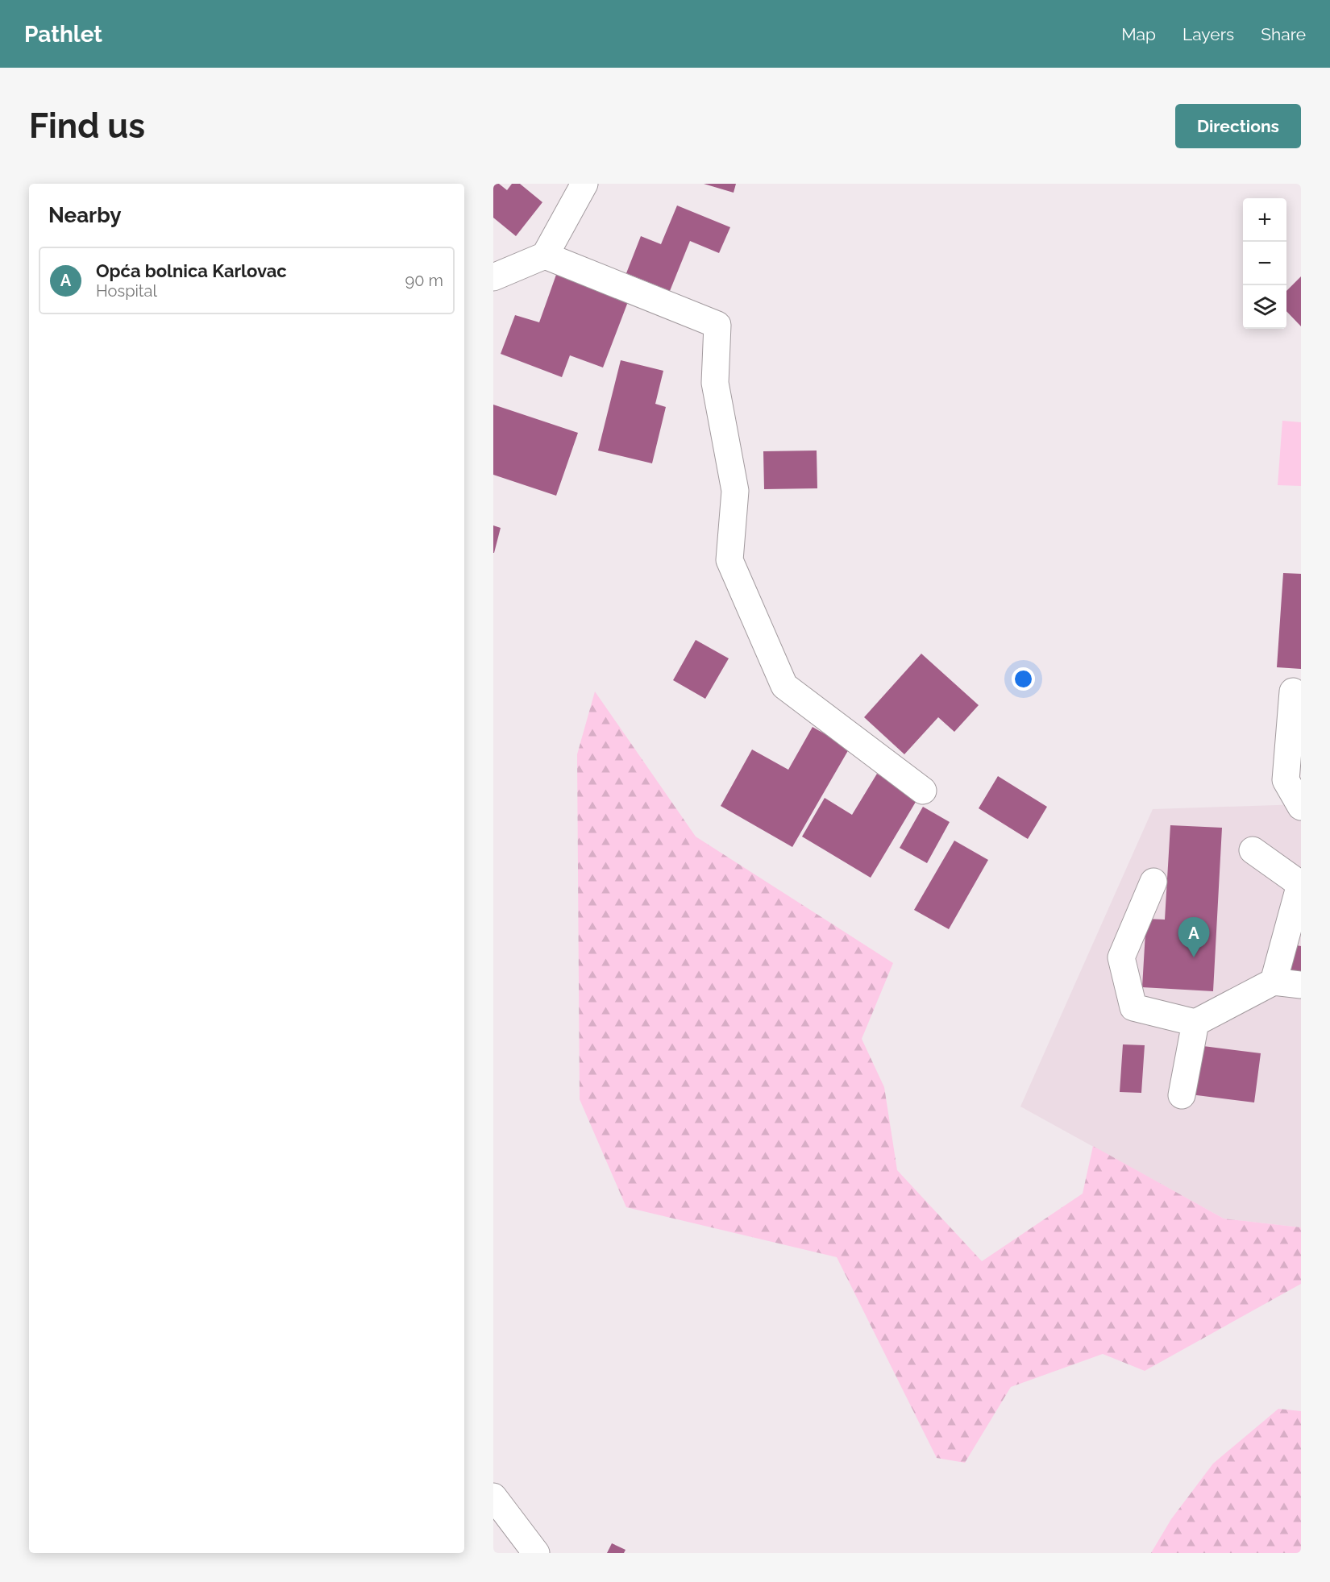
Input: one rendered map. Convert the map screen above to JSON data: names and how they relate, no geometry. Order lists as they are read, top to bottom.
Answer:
{
  "page": {
    "header": "Pathlet",
    "nav": ["Map", "Layers", "Share"],
    "buttons": "Directions",
    "title": "Find us",
    "heading": "Nearby",
    "map_buttons": ["+", "−"],
    "list": [
      {
        "mark": "A",
        "name": "Opća bolnica Karlovac",
        "note": "Hospital",
        "value": "90 m"
      }
    ],
    "pins": "A"
  }
}
